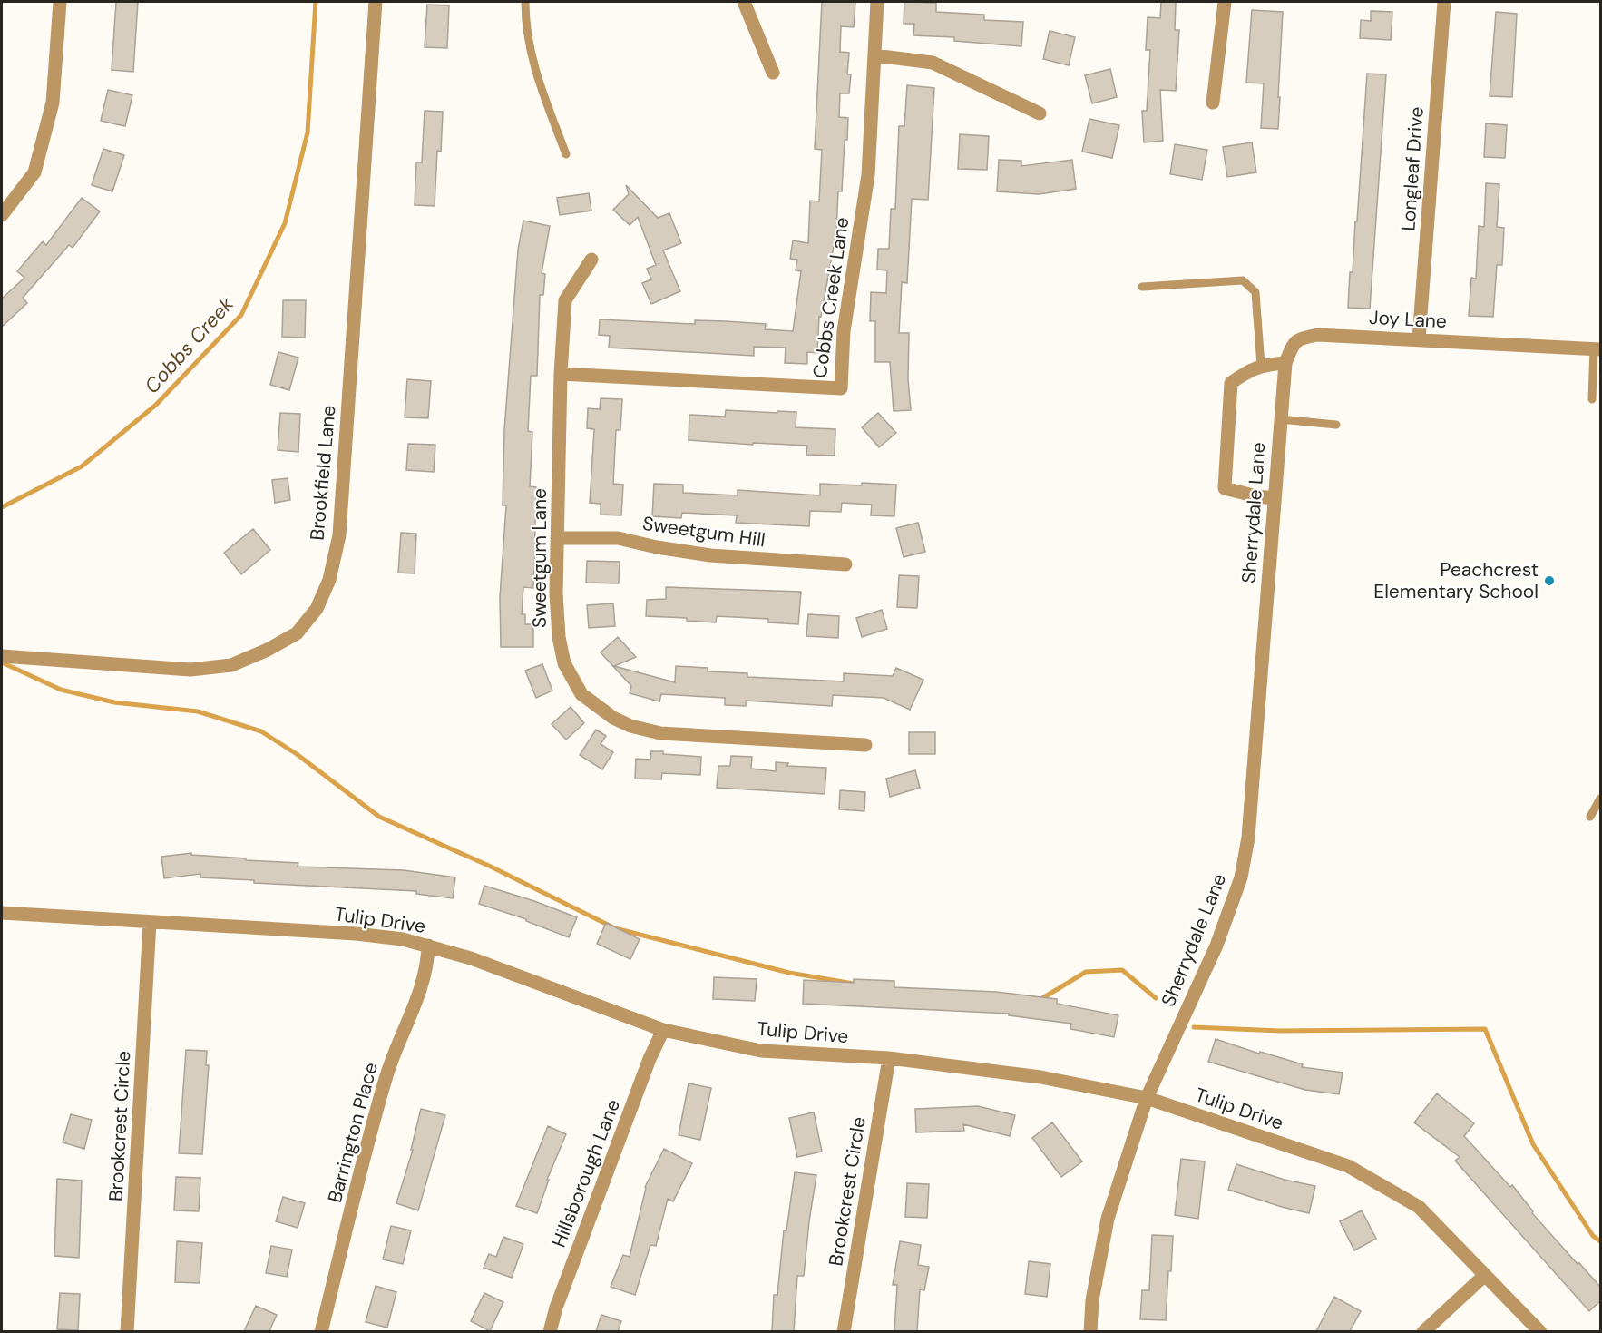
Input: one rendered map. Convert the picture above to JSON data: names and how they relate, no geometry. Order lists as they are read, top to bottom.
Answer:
{
  "streets": {
    "street": [
      "Longleaf Drive",
      "Cobbs Creek Lane",
      "Joy Lane",
      "Brookfield Lane",
      "Sherrydale Lane",
      "Sweetgum Hill",
      "Sweetgum Lane",
      "Tulip Drive",
      "Brookcrest Circle",
      "Barrington Place",
      "Hillsborough Lane"
    ]
  },
  "crossings": [
    ["Longleaf Drive", "Joy Lane"],
    ["Cobbs Creek Lane", "Sweetgum Lane"],
    ["Joy Lane", "Sherrydale Lane"],
    ["Sherrydale Lane", "Tulip Drive"],
    ["Sweetgum Hill", "Sweetgum Lane"],
    ["Tulip Drive", "Brookcrest Circle"],
    ["Tulip Drive", "Barrington Place"],
    ["Tulip Drive", "Hillsborough Lane"]
  ],
  "water": ["Cobbs Creek"],
  "places": ["Peachcrest Elementary School"]
}
